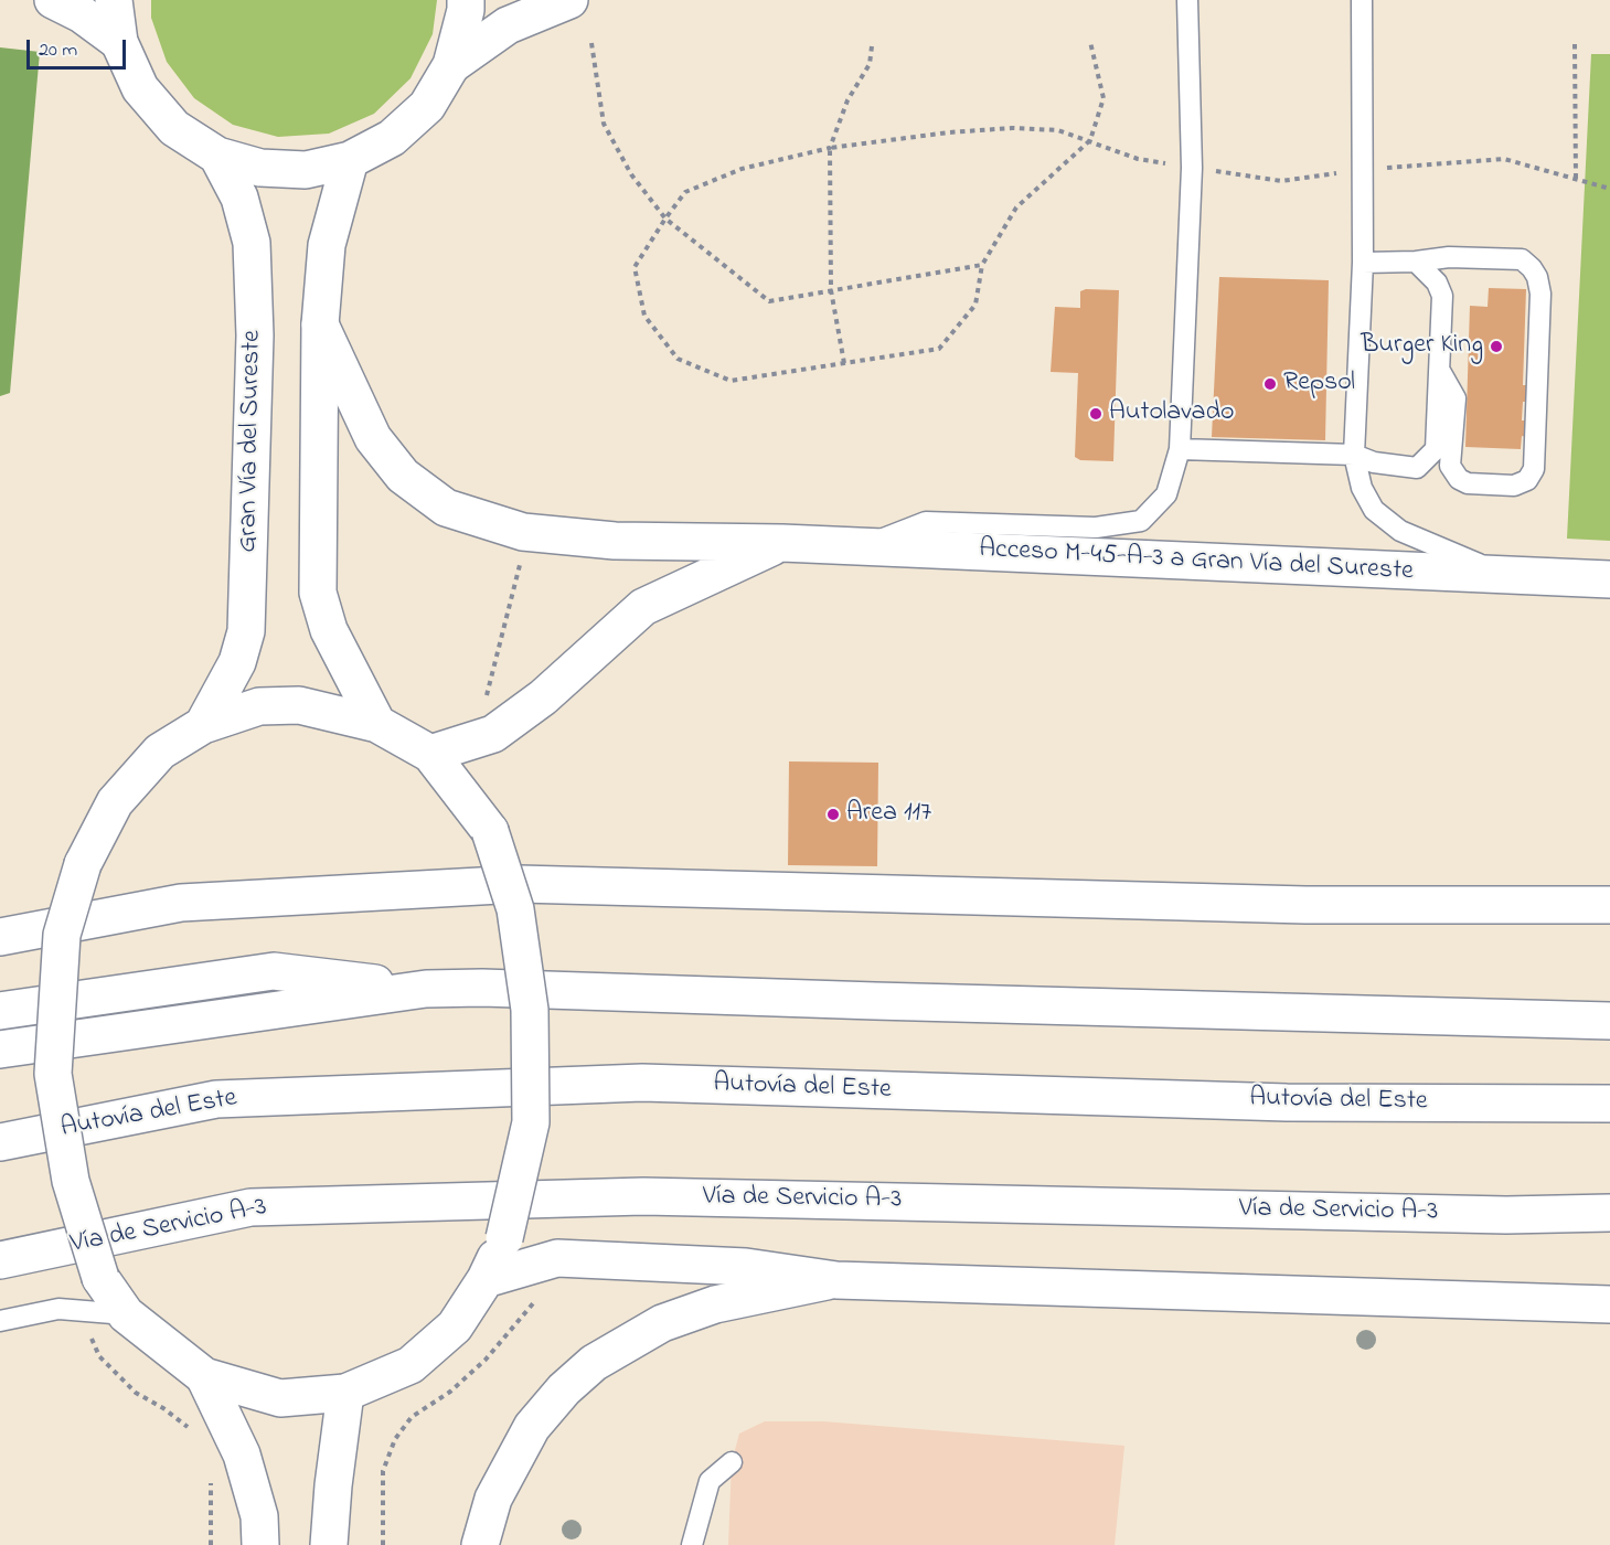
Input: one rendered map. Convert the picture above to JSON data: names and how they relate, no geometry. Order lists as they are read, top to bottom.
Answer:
{
  "streets": {
    "main road": [
      "Gran Vía del Sureste",
      "Acceso M-45-A-3 a Gran Vía del Sureste",
      "Autovía del Este",
      "Vía de Servicio A-3"
    ]
  },
  "places": [
    "Burger King",
    "Repsol",
    "Autolavado",
    "Area 117"
  ],
  "scale_bar": "20 m"
}
